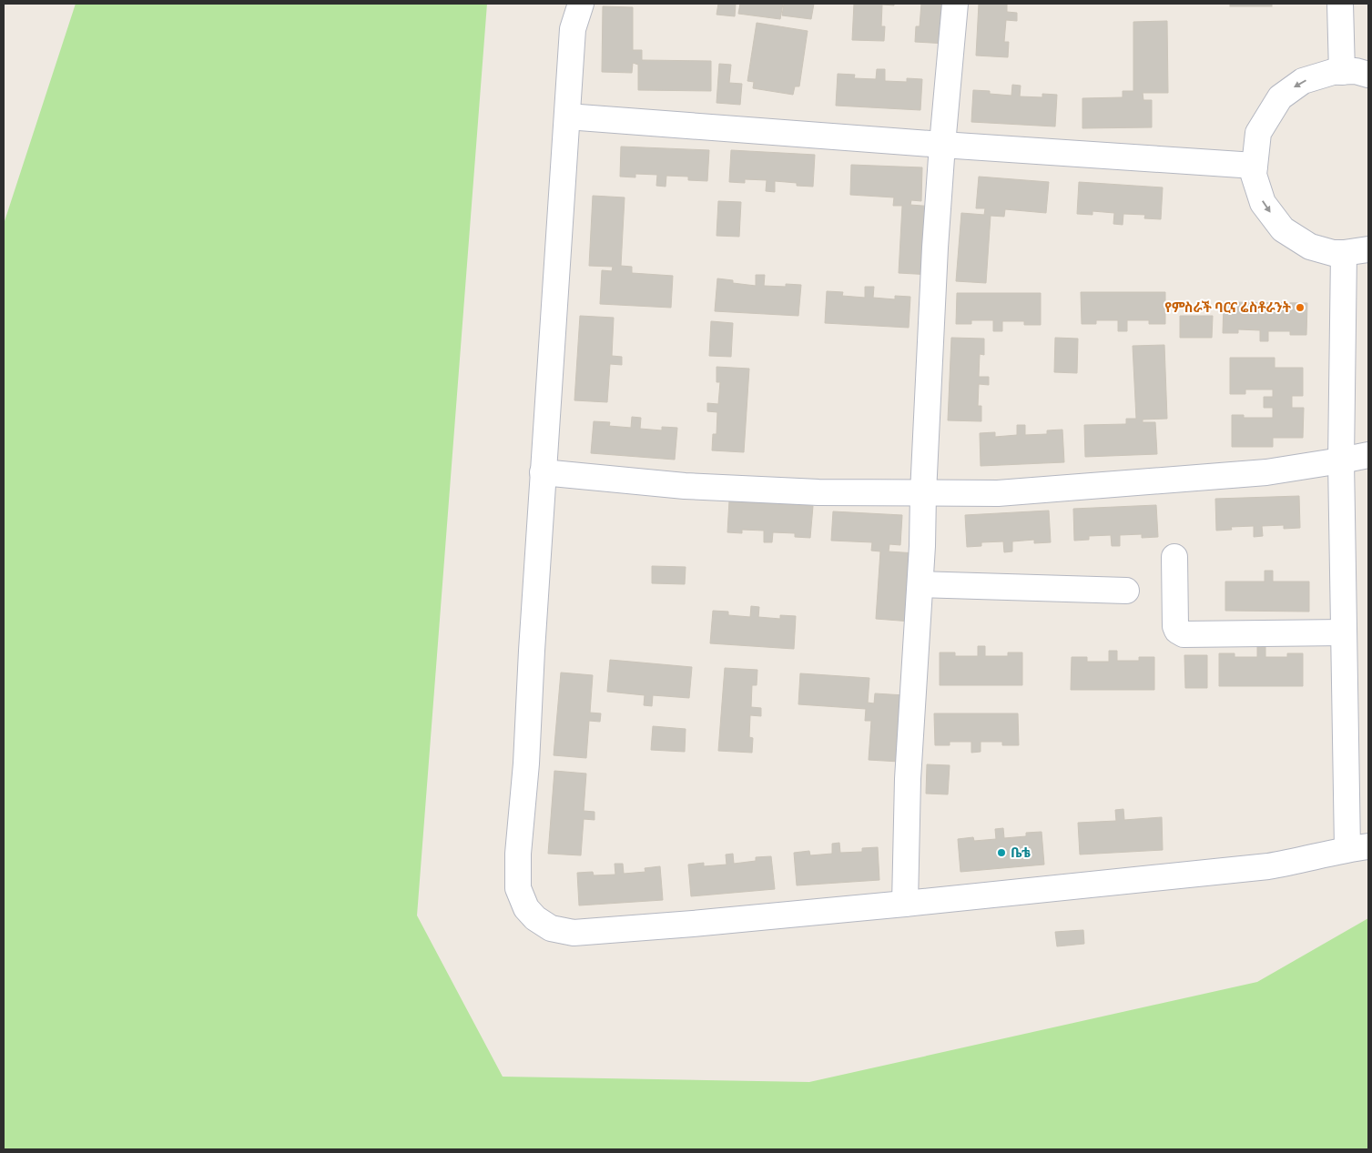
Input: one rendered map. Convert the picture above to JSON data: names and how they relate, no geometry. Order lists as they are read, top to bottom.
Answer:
{
  "places": ["የምስራች ባርና ሬስቶራንት", "ቤቴ"]
}
